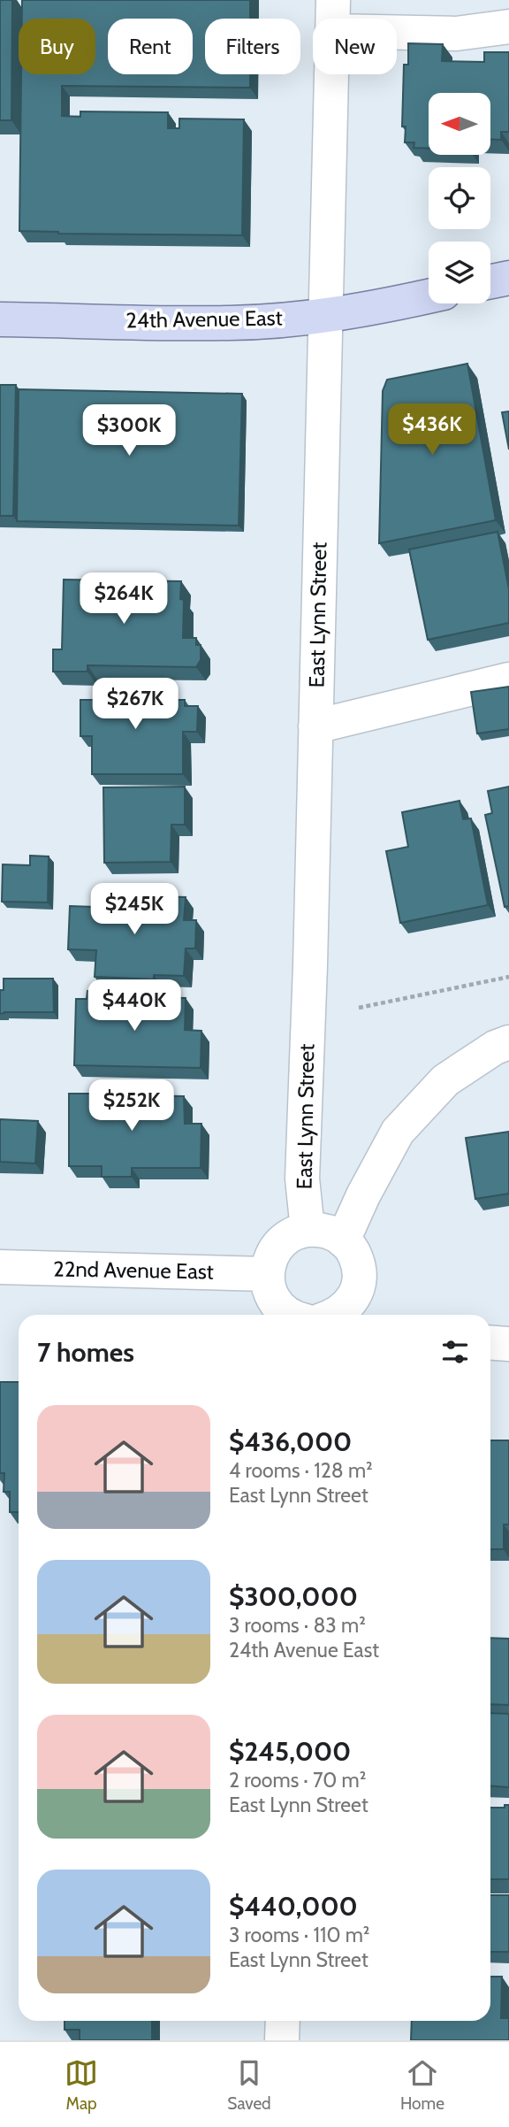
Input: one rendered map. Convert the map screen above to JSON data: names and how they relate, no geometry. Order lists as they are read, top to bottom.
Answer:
{
  "streets": {
    "main road": ["24th Avenue East"],
    "street": ["East Lynn Street", "22nd Avenue East"]
  },
  "crossings": [
    ["24th Avenue East", "East Lynn Street"]
  ],
  "north": "left",
  "page": {
    "chip": [
      "Buy",
      "Rent",
      "Filters",
      "New"
    ],
    "price": [
      "$436K",
      "$300K",
      "$264K",
      "$267K",
      "$245K",
      "$440K",
      "$252K"
    ],
    "heading": "7 homes",
    "list": [
      {
        "name": "$436,000",
        "note": "4 rooms · 128 m² · East Lynn Street"
      },
      {
        "name": "$300,000",
        "note": "3 rooms · 83 m² · 24th Avenue East"
      },
      {
        "name": "$245,000",
        "note": "2 rooms · 70 m² · East Lynn Street"
      },
      {
        "name": "$440,000",
        "note": "3 rooms · 110 m² · East Lynn Street"
      }
    ],
    "tabs": ["Map", "Saved", "Home"]
  }
}
